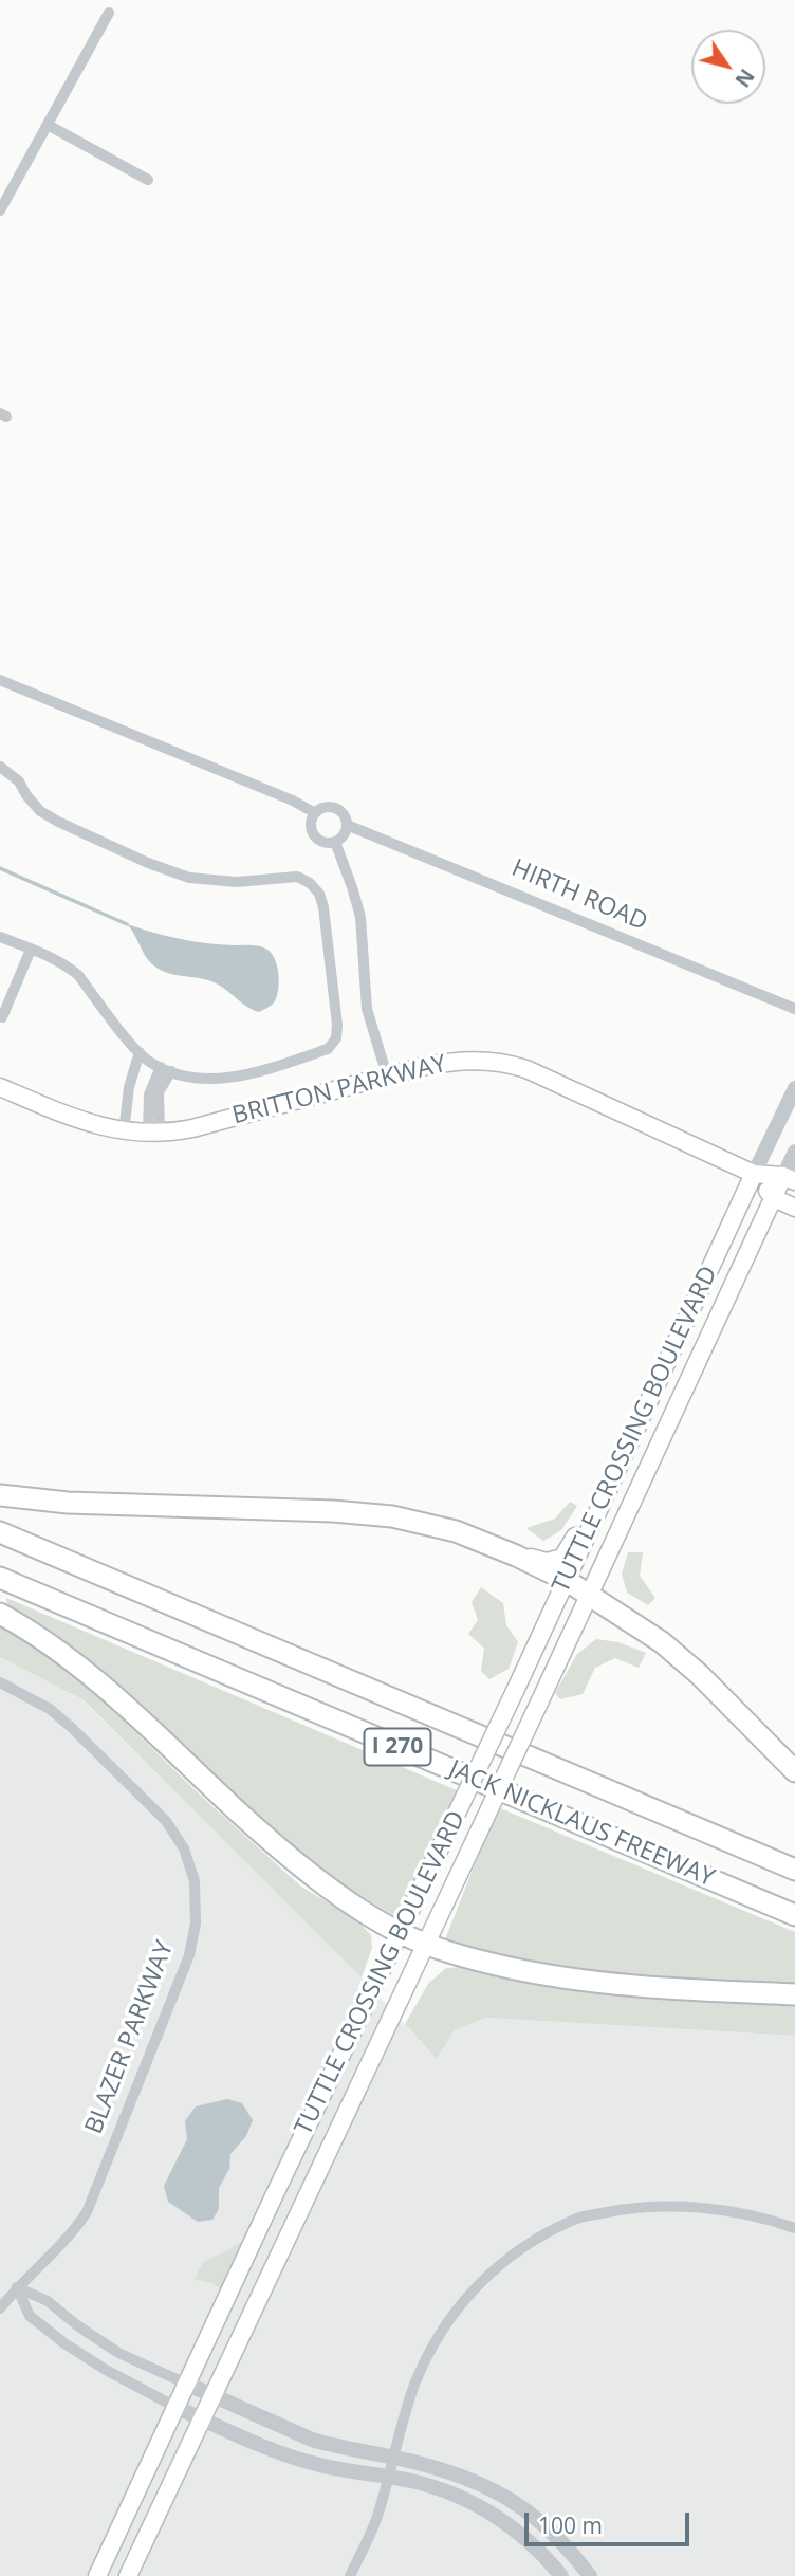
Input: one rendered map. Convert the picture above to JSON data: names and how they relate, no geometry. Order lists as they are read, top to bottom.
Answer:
{
  "streets": {
    "highway": ["I 270", "JACK NICKLAUS FREEWAY"],
    "main road": ["BRITTON PARKWAY", "TUTTLE CROSSING BOULEVARD"],
    "street": ["HIRTH ROAD", "BLAZER PARKWAY"]
  },
  "crossings": [
    ["BRITTON PARKWAY", "TUTTLE CROSSING BOULEVARD"]
  ],
  "scale_bar": "100 m",
  "north": "bottom right"
}
